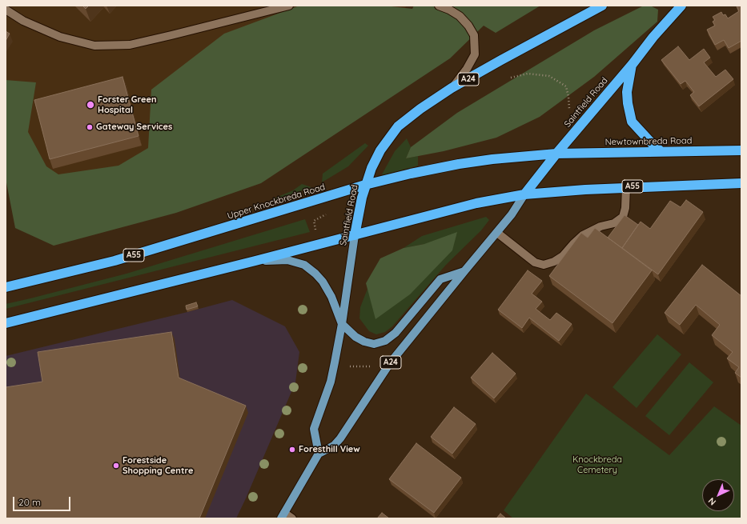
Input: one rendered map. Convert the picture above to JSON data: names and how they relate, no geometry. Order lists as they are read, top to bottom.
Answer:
{
  "streets": {
    "highway": [
      "A24",
      "Saintfield Road",
      "Newtownbreda Road",
      "A55",
      "Upper Knockbreda Road"
    ]
  },
  "crossings": [
    ["A24", "Saintfield Road"],
    ["Saintfield Road", "Newtownbreda Road"],
    ["Saintfield Road", "A55"],
    ["Saintfield Road", "Upper Knockbreda Road"],
    ["Newtownbreda Road", "Upper Knockbreda Road"]
  ],
  "parks": ["Knockbreda Cemetery"],
  "places": [
    "Forster Green Hospital",
    "Gateway Services",
    "Foresthill View",
    "Forestside Shopping Centre"
  ],
  "scale_bar": "20 m",
  "north": "bottom left"
}
